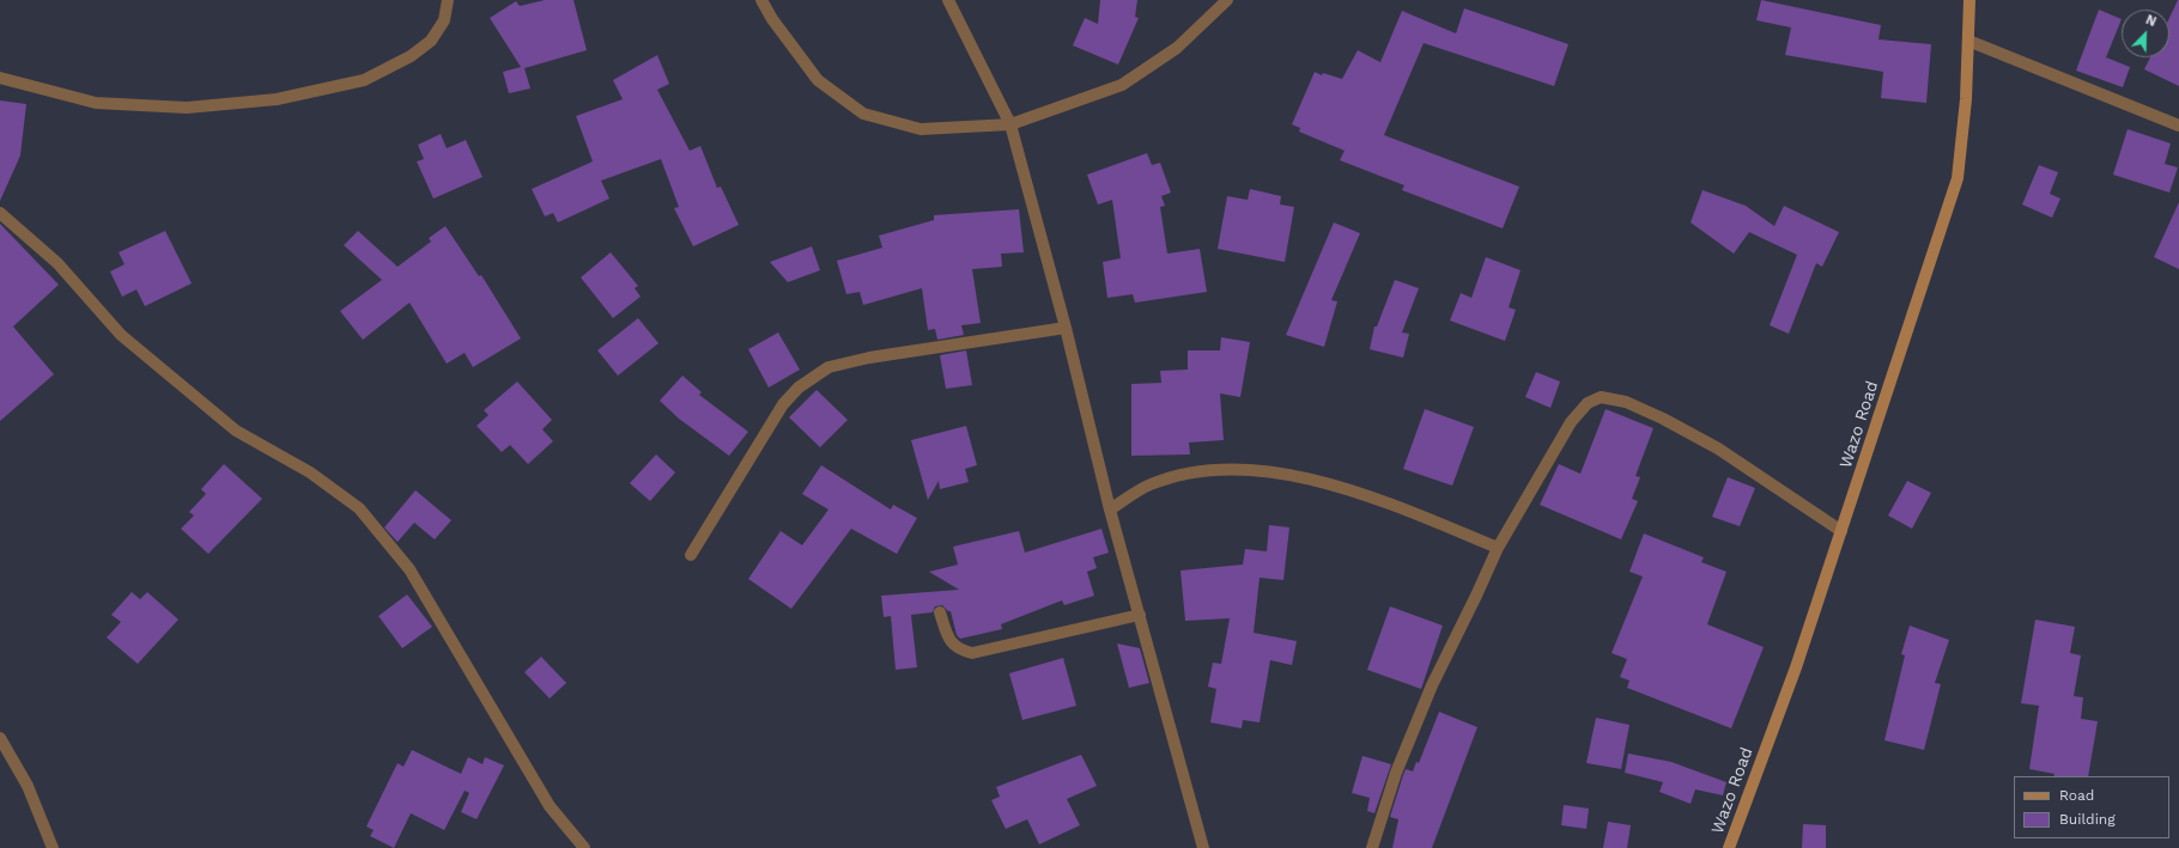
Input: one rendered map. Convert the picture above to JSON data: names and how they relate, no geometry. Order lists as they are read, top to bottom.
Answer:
{
  "streets": {
    "main road": ["Wazo Road"]
  },
  "legend": ["Road", "Building"],
  "north": "top right"
}
